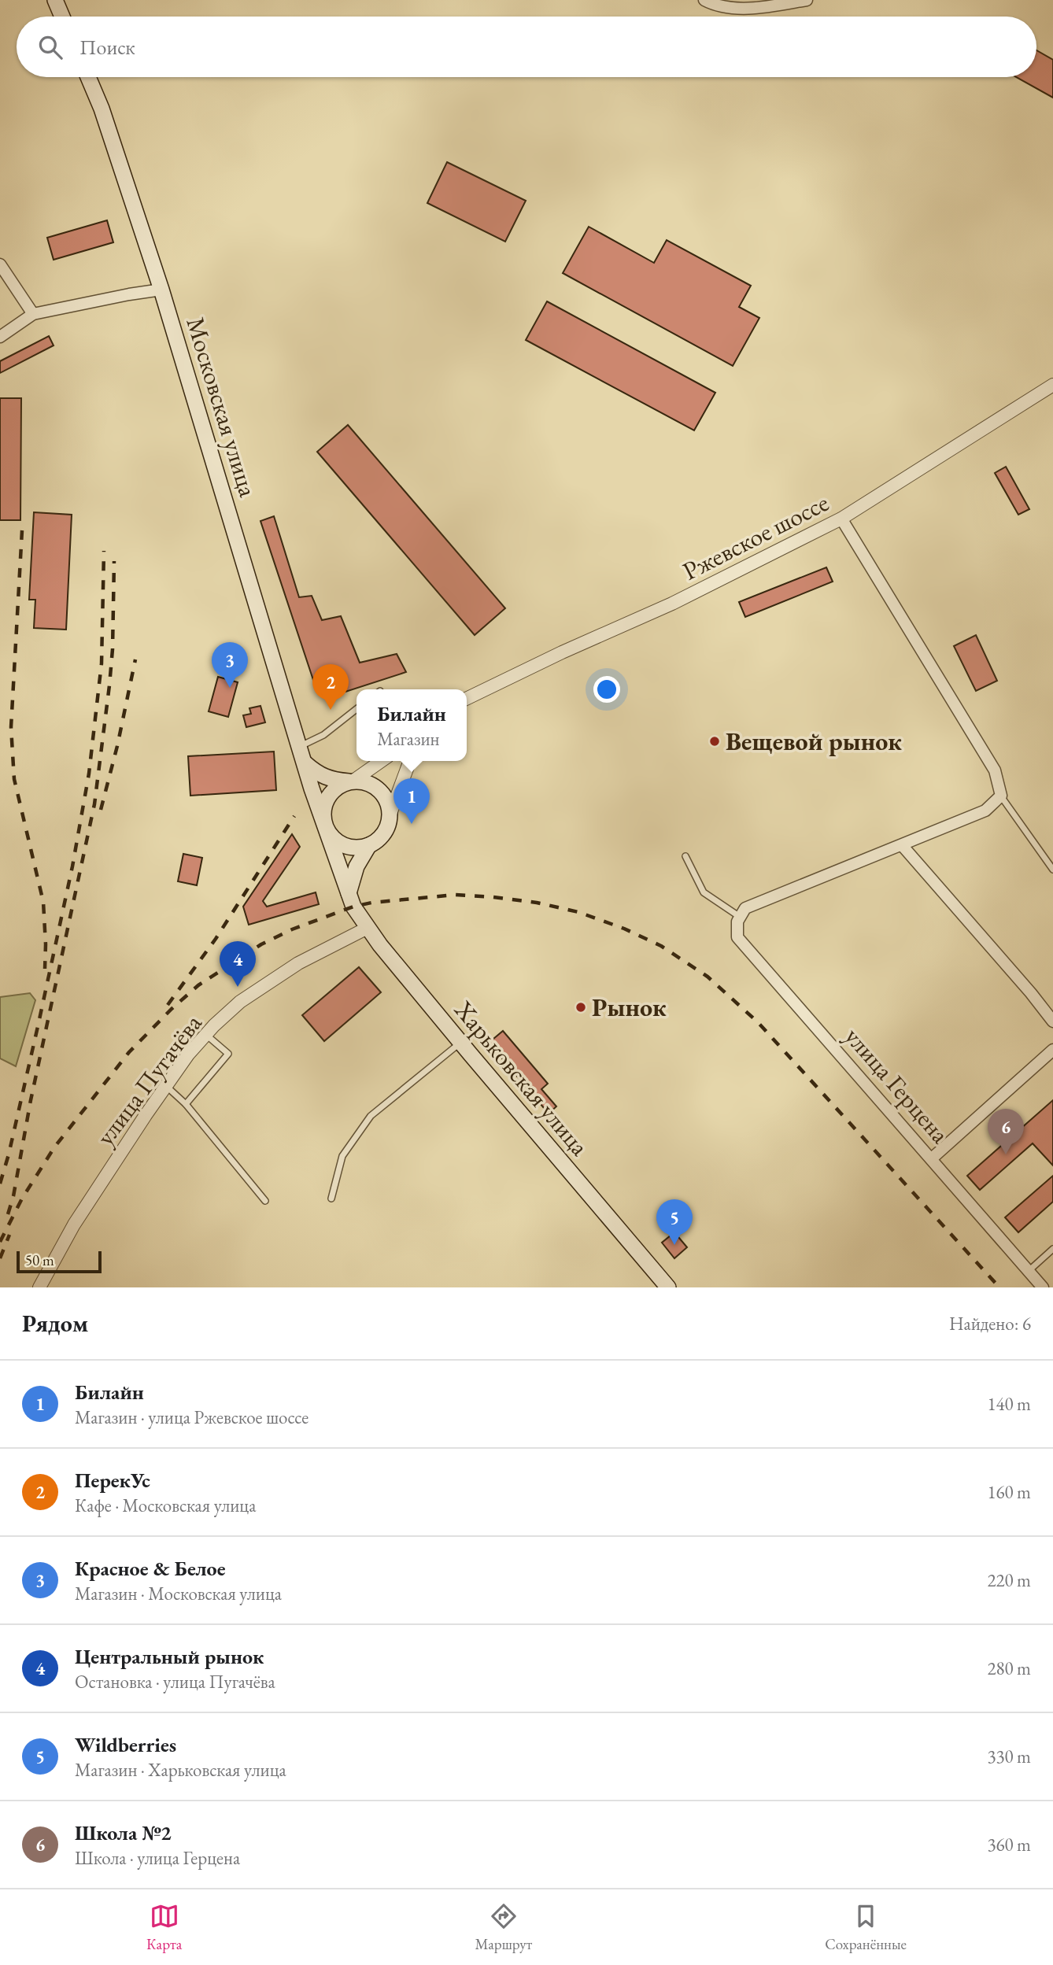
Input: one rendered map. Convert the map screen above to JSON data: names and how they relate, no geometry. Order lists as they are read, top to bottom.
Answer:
{
  "streets": {
    "main road": ["Московская улица", "Харьковская улица"],
    "street": ["Ржевское шоссе", "улица Пугачёва", "улица Герцена"]
  },
  "crossings": [
    ["Московская улица", "Харьковская улица"],
    ["Харьковская улица", "улица Пугачёва"]
  ],
  "places": ["Вещевой рынок", "Рынок"],
  "scale_bar": "50 m",
  "page": {
    "search": "Поиск",
    "pins": [
      "3",
      "2",
      "1",
      "4",
      "6",
      "5"
    ],
    "popup": ["Билайн", "Магазин"],
    "scale": "50 m",
    "heading": ["Рядом", "Найдено: 6"],
    "list": [
      {
        "mark": "1",
        "name": "Билайн",
        "note": "Магазин · улица Ржевское шоссе",
        "value": "140 m"
      },
      {
        "mark": "2",
        "name": "ПерекУс",
        "note": "Кафе · Московская улица",
        "value": "160 m"
      },
      {
        "mark": "3",
        "name": "Красное & Белое",
        "note": "Магазин · Московская улица",
        "value": "220 m"
      },
      {
        "mark": "4",
        "name": "Центральный рынок",
        "note": "Остановка · улица Пугачёва",
        "value": "280 m"
      },
      {
        "mark": "5",
        "name": "Wildberries",
        "note": "Магазин · Харьковская улица",
        "value": "330 m"
      },
      {
        "mark": "6",
        "name": "Школа №2",
        "note": "Школа · улица Герцена",
        "value": "360 m"
      }
    ],
    "nav": ["Карта", "Маршрут", "Сохранённые"]
  }
}
